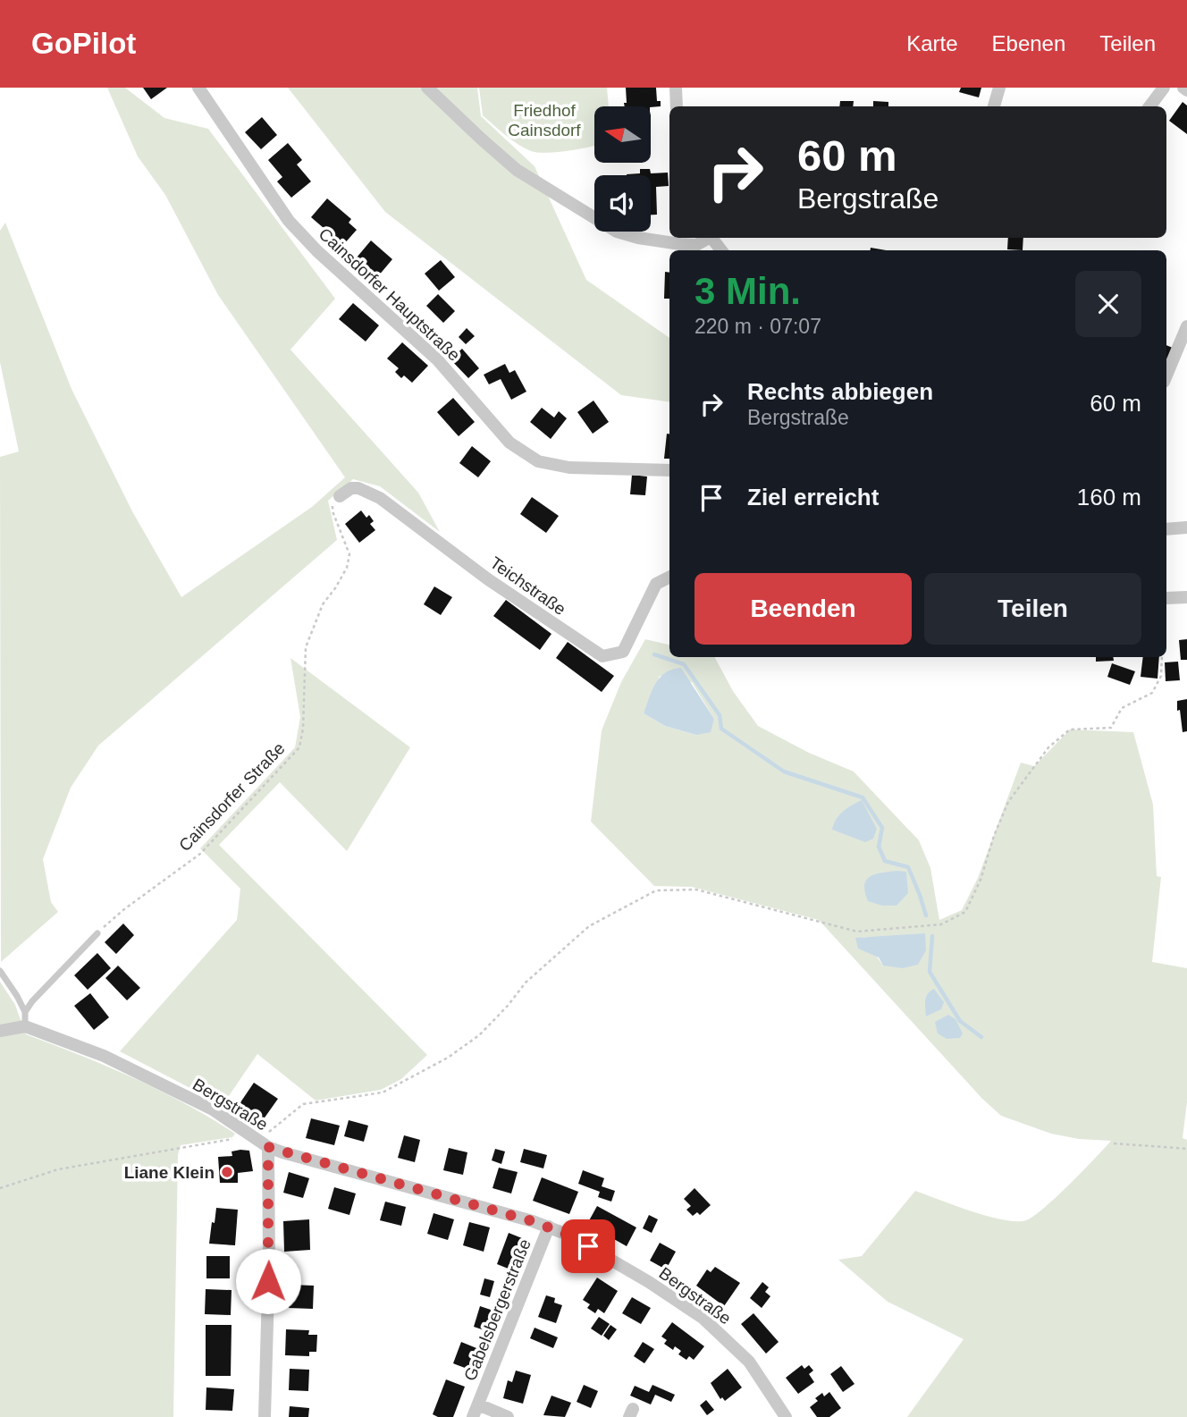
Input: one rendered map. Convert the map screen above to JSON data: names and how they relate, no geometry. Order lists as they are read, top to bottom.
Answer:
{
  "streets": {
    "street": [
      "Cainsdorfer Hauptstraße",
      "Teichstraße",
      "Bergstraße",
      "Gabelsbergerstraße"
    ],
    "path": ["Cainsdorfer Straße"]
  },
  "crossings": [
    ["Teichstraße", "Cainsdorfer Straße"],
    ["Bergstraße", "Gabelsbergerstraße"]
  ],
  "parks": ["Friedhof Cainsdorf"],
  "places": ["Liane Klein"],
  "north": "left",
  "page": {
    "header": "GoPilot",
    "nav": ["Karte", "Ebenen", "Teilen"],
    "turn": ["60 m", "Bergstraße"],
    "heading": ["3 Min.", "220 m · 07:07"],
    "list": [
      {
        "name": "Rechts abbiegen",
        "note": "Bergstraße",
        "value": "60 m"
      },
      {
        "name": "Ziel erreicht",
        "value": "160 m"
      }
    ],
    "buttons": ["Beenden", "Teilen"]
  }
}
